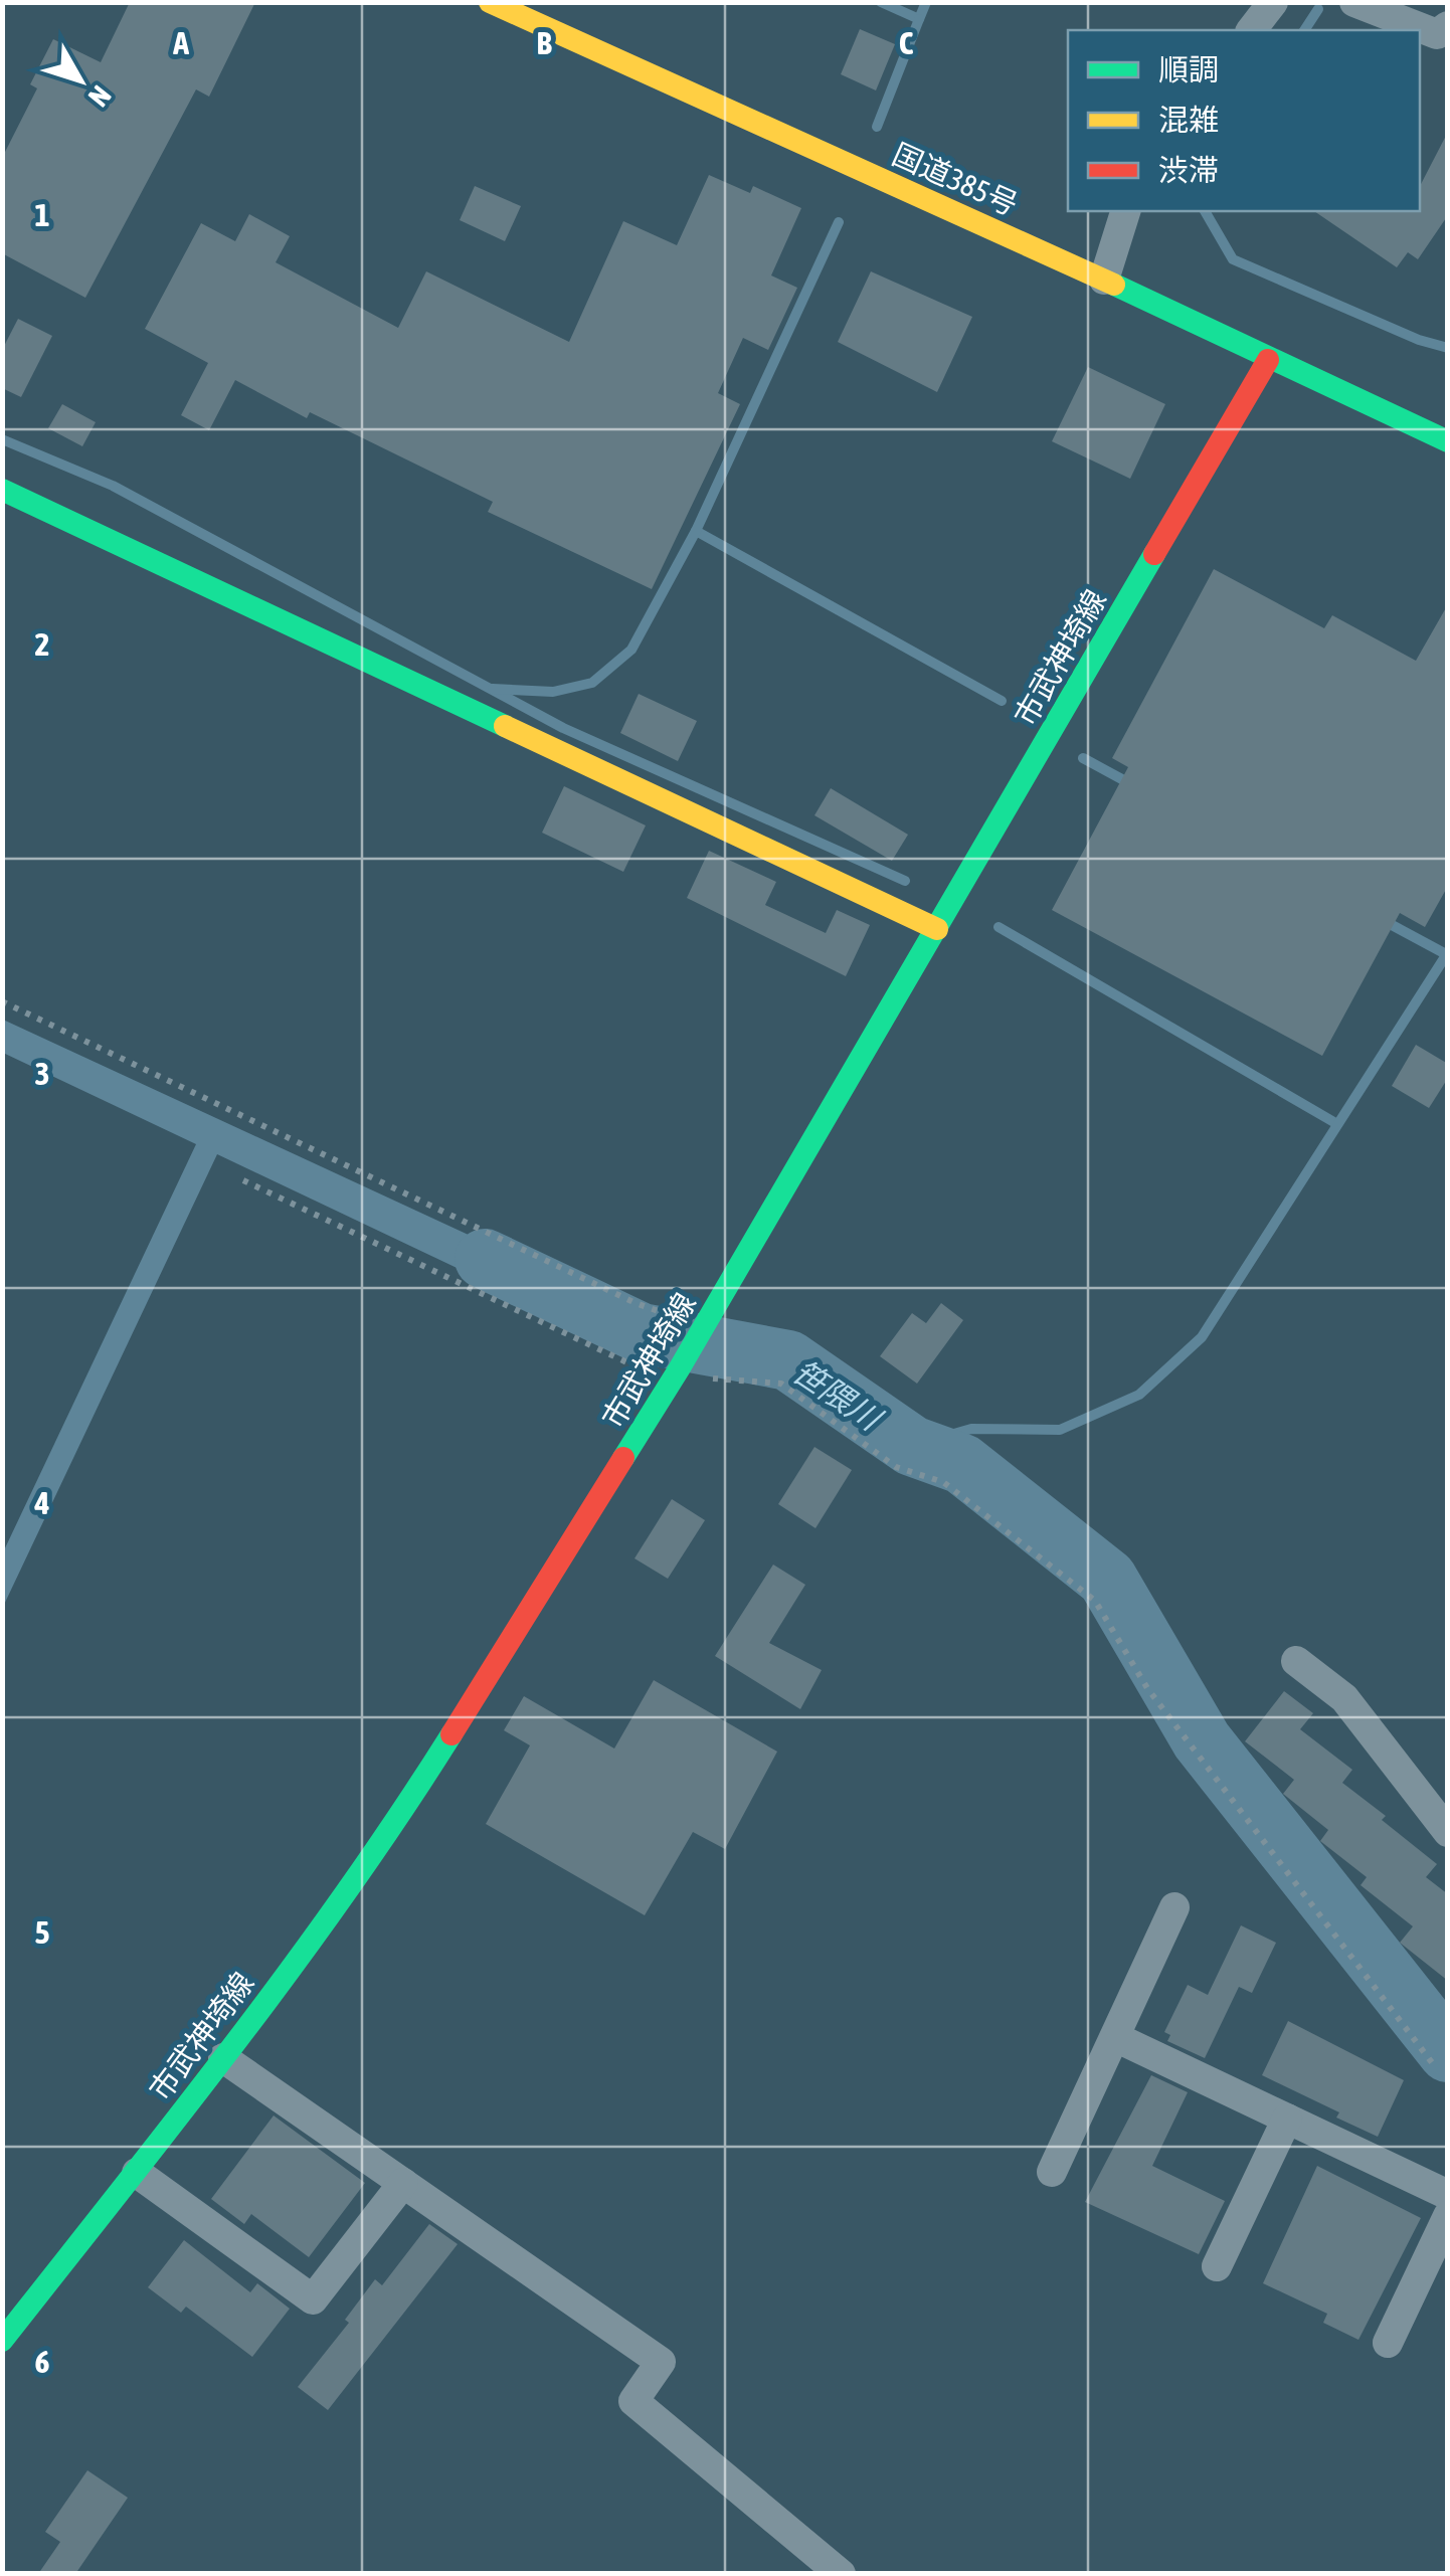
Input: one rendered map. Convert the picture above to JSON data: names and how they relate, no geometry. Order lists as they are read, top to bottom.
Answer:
{
  "streets": {
    "main road": ["国道385号", "市武神埼線"]
  },
  "crossings": [
    ["国道385号", "市武神埼線"]
  ],
  "water": ["笹隈川"],
  "legend": ["順調", "混雑", "渋滞"],
  "north": "bottom right",
  "grid": {
    "columns": ["A", "B", "C"],
    "rows": [
      "1",
      "2",
      "3",
      "4",
      "5",
      "6"
    ]
  }
}
